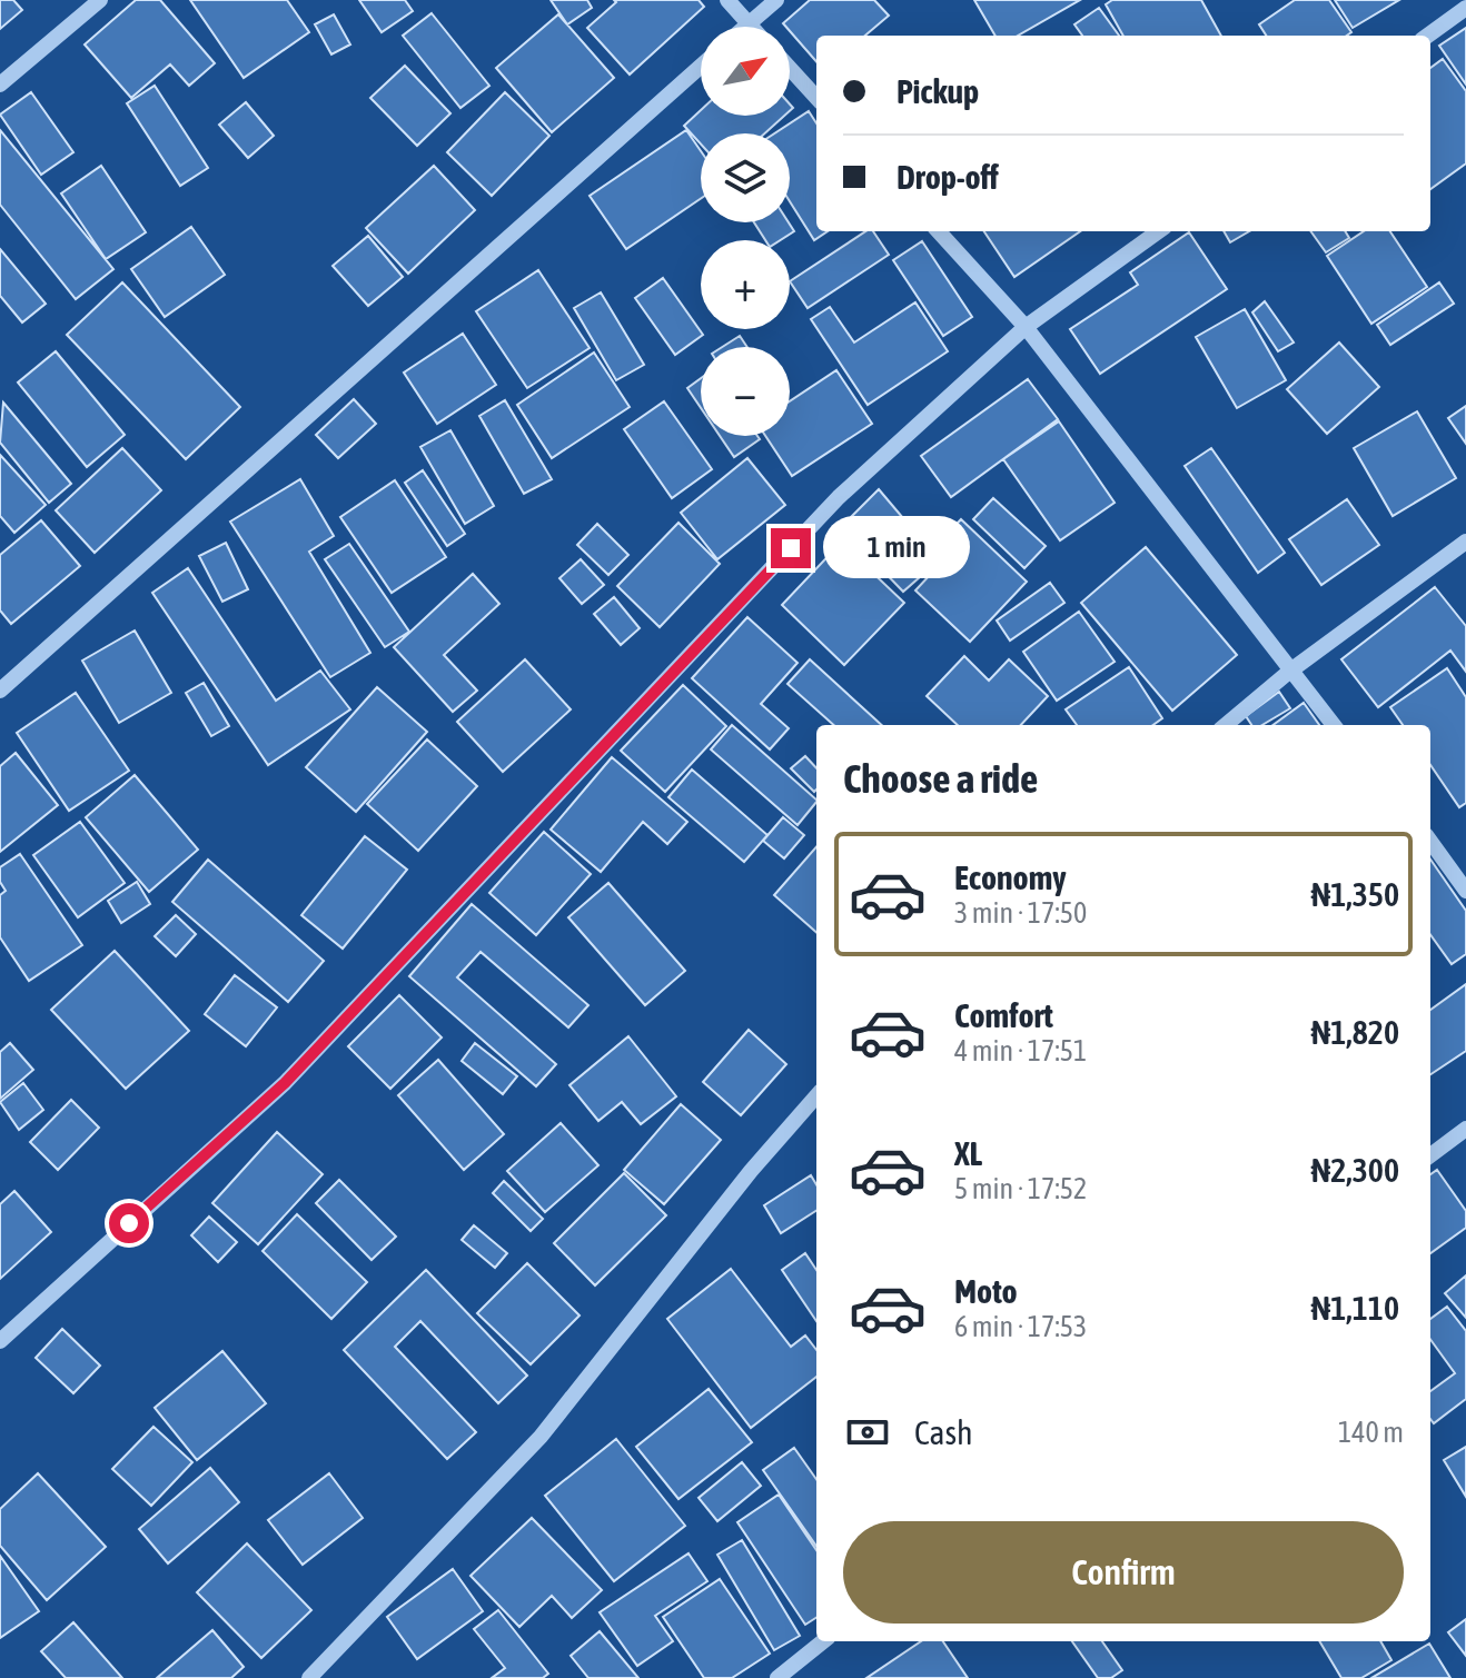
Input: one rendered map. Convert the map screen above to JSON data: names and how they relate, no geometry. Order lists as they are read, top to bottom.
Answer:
{
  "north": "top right",
  "page": {
    "map_buttons": ["+", "−"],
    "banner": ["Pickup", "Drop-off"],
    "bubble": "1 min",
    "heading": "Choose a ride",
    "list": [
      {
        "name": "Economy",
        "note": "3 min · 17:50",
        "value": "₦1,350"
      },
      {
        "name": "Comfort",
        "note": "4 min · 17:51",
        "value": "₦1,820"
      },
      {
        "name": "XL",
        "note": "5 min · 17:52",
        "value": "₦2,300"
      },
      {
        "name": "Moto",
        "note": "6 min · 17:53",
        "value": "₦1,110"
      }
    ],
    "pay": ["Cash", "140 m"],
    "buttons": "Confirm"
  }
}
